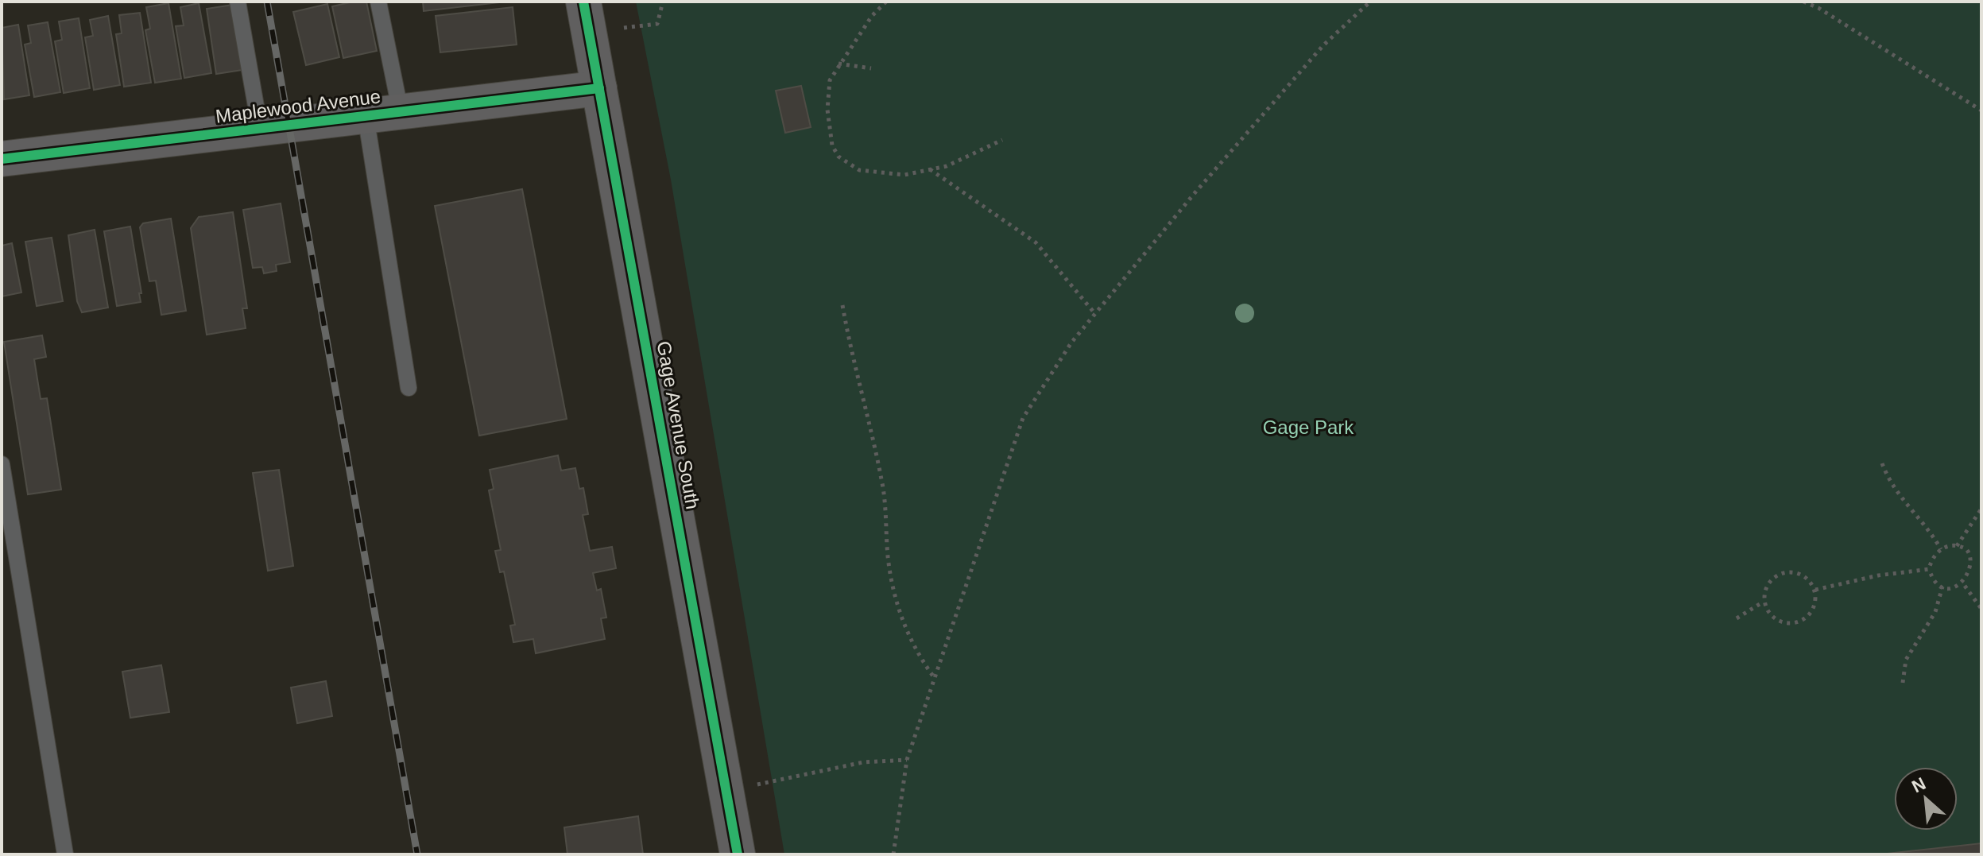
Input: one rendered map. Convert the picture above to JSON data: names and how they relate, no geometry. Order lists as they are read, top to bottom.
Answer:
{
  "streets": {
    "street": ["Maplewood Avenue", "Gage Avenue South"]
  },
  "crossings": [
    ["Maplewood Avenue", "Gage Avenue South"]
  ],
  "parks": ["Gage Park"],
  "north": "top left"
}
